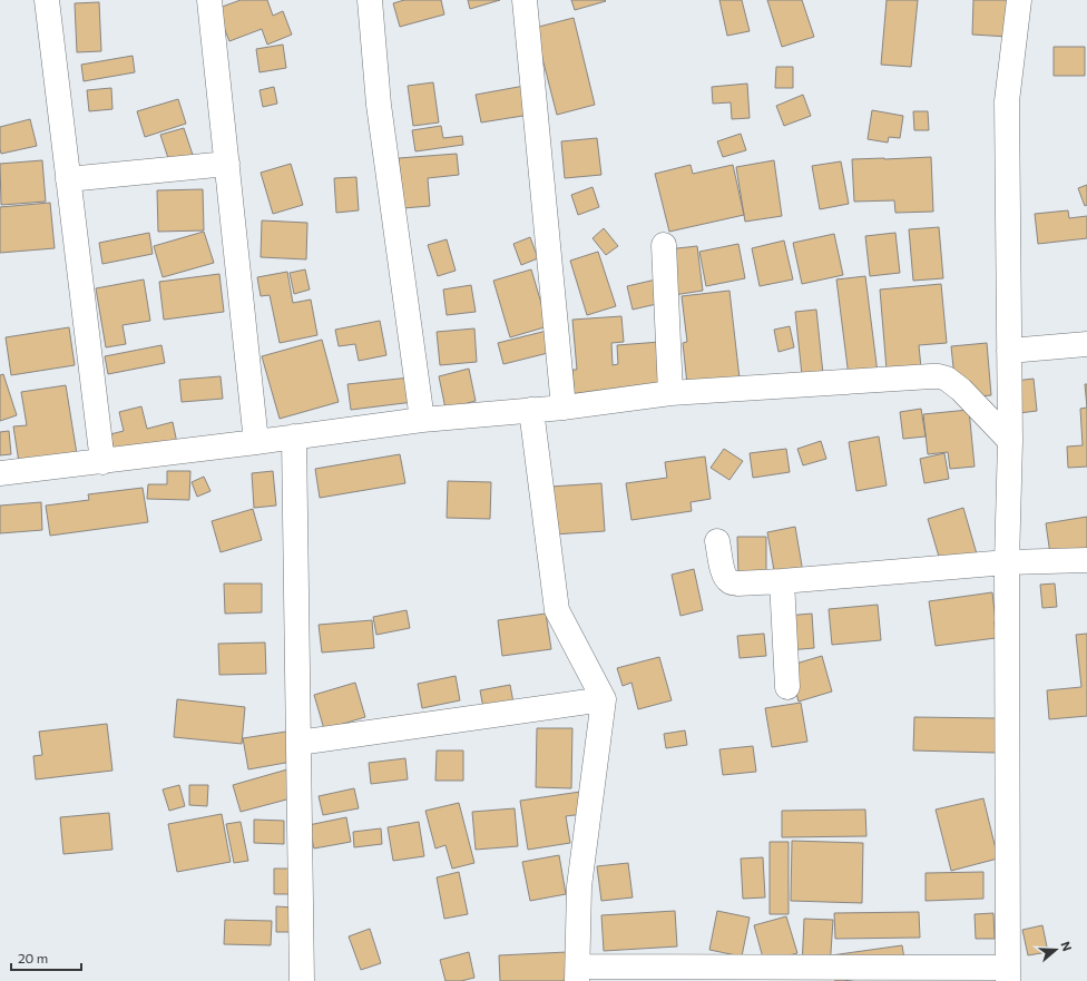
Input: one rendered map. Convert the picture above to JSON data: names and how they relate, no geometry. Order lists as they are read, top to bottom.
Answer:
{
  "scale_bar": "20 m",
  "north": "right"
}
